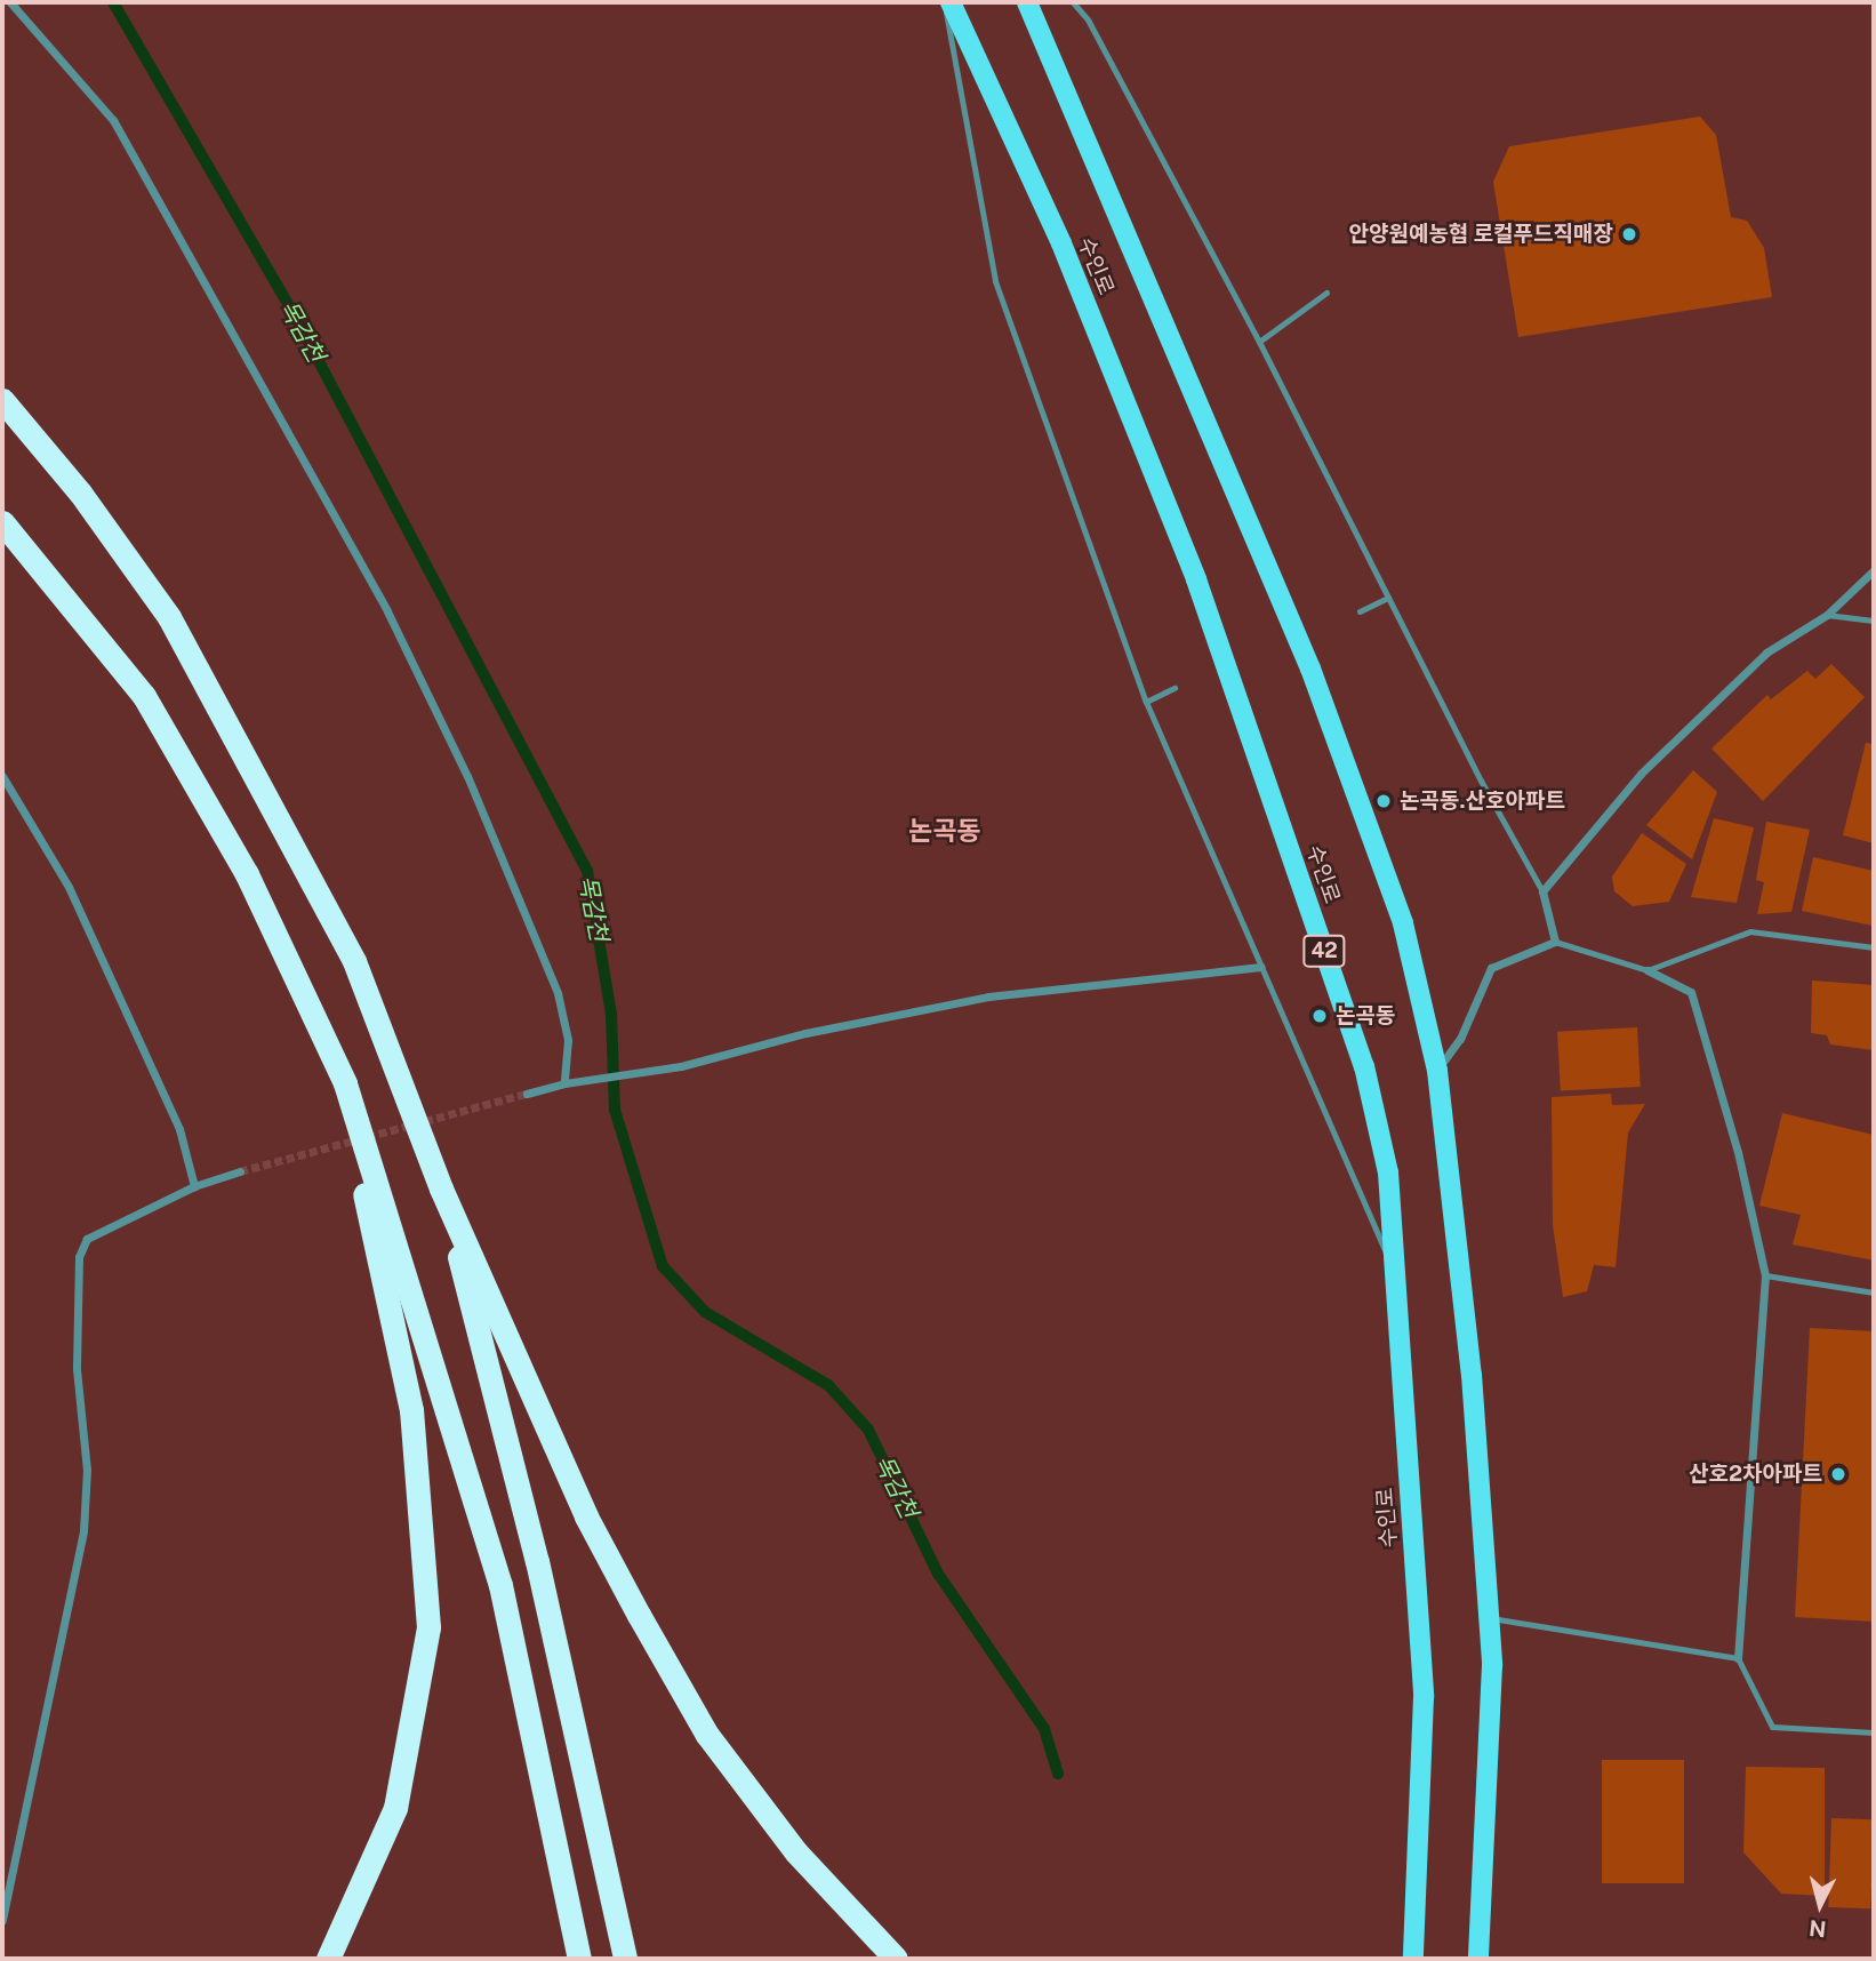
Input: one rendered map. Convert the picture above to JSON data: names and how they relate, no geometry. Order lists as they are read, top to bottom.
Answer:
{
  "streets": {
    "main road": ["수인로", "42"]
  },
  "districts": ["논곡동"],
  "water": ["목감천"],
  "places": [
    "안양원예농협 로컬푸드직매장",
    "논곡동.산호아파트",
    "논곡동",
    "산호2차아파트"
  ],
  "north": "bottom"
}
